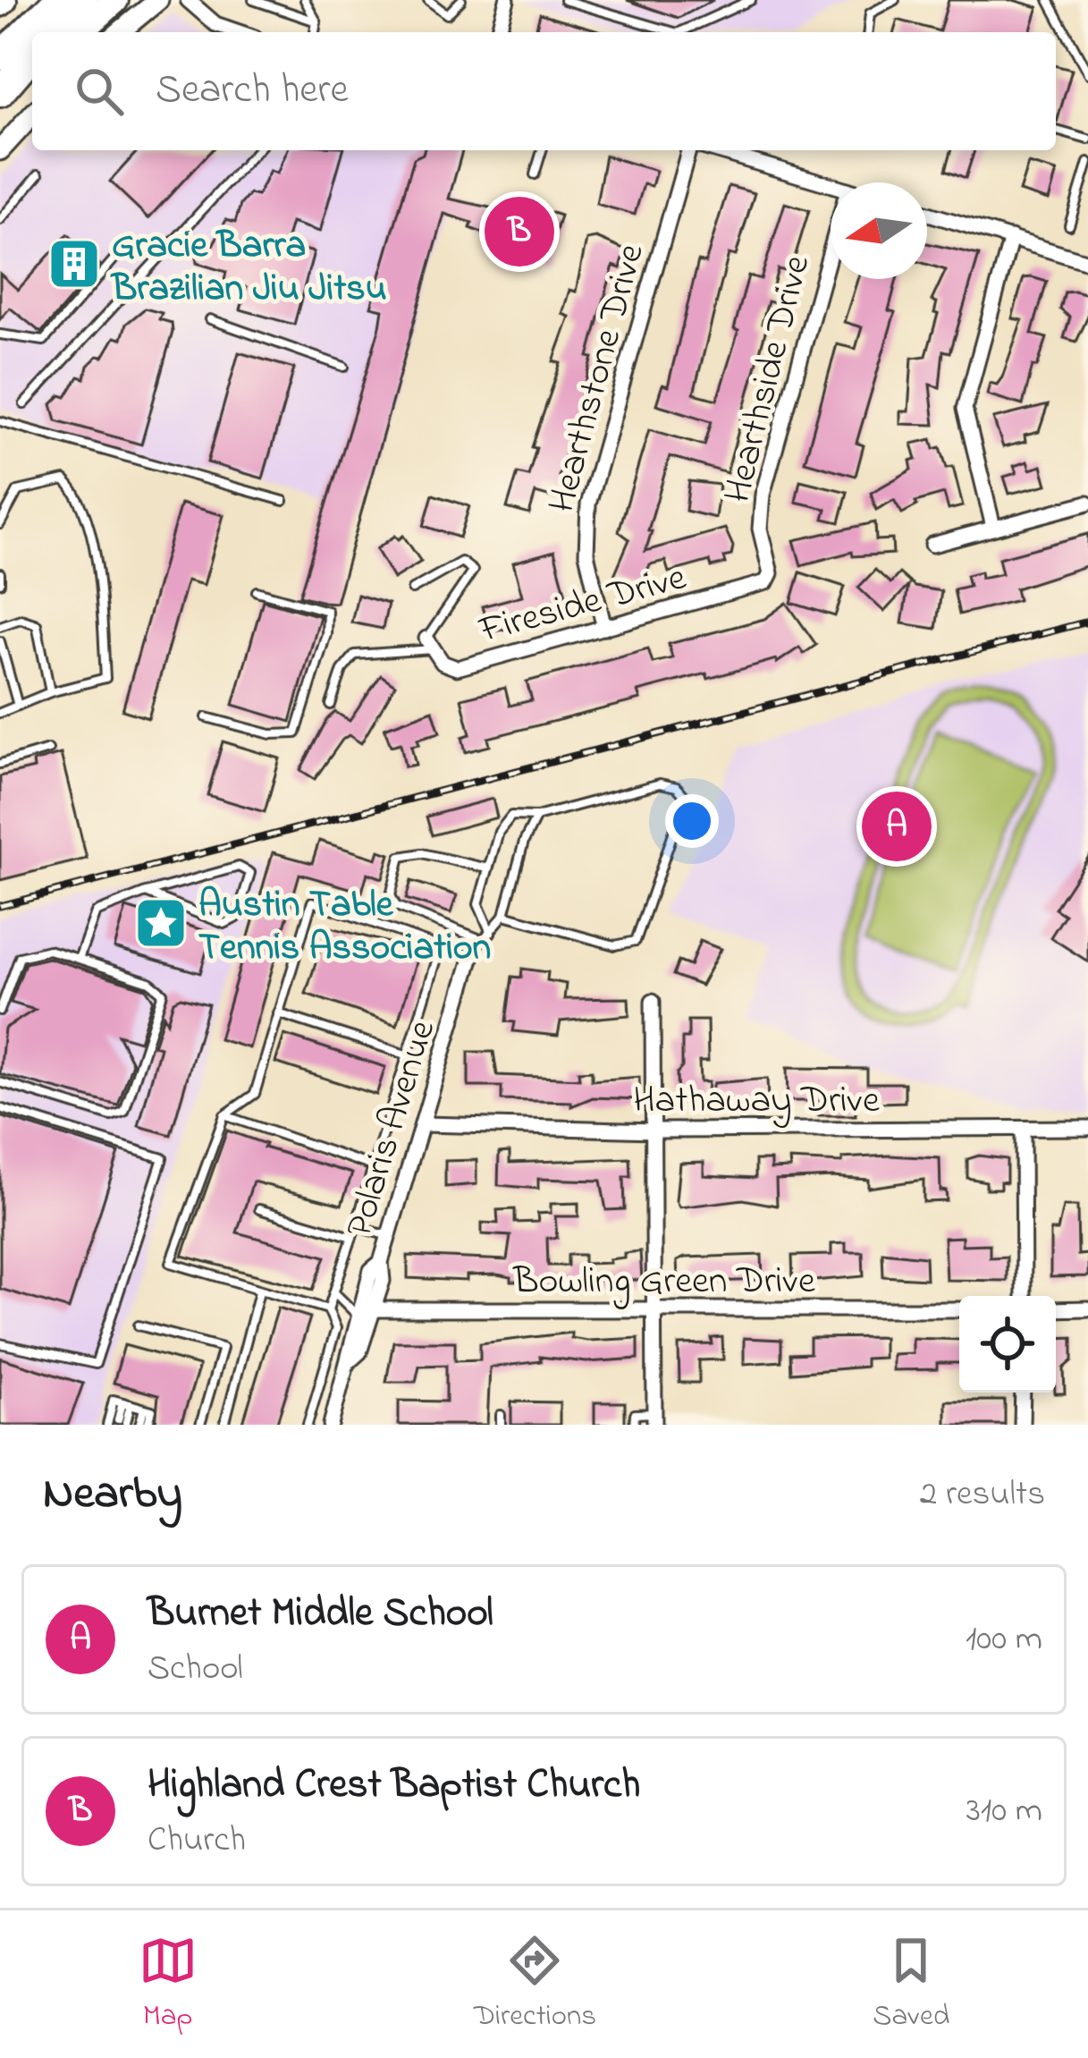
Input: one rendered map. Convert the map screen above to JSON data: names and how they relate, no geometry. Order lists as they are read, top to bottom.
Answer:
{
  "streets": {
    "street": [
      "Hearthstone Drive",
      "Hearthside Drive",
      "Fireside Drive",
      "Hathaway Drive",
      "Polaris Avenue",
      "Bowling Green Drive"
    ]
  },
  "crossings": [
    ["Hearthstone Drive", "Fireside Drive"],
    ["Hearthside Drive", "Fireside Drive"],
    ["Hathaway Drive", "Polaris Avenue"],
    ["Polaris Avenue", "Bowling Green Drive"]
  ],
  "places": {
    "building": ["Gracie Barra Brazilian Jiu Jitsu"],
    "place": ["Austin Table Tennis Association"]
  },
  "north": "left",
  "page": {
    "search": "Search here",
    "pins": ["B", "A"],
    "heading": ["Nearby", "2 results"],
    "list": [
      {
        "mark": "A",
        "name": "Burnet Middle School",
        "note": "School",
        "value": "100 m"
      },
      {
        "mark": "B",
        "name": "Highland Crest Baptist Church",
        "note": "Church",
        "value": "310 m"
      }
    ],
    "nav": ["Map", "Directions", "Saved"]
  }
}
